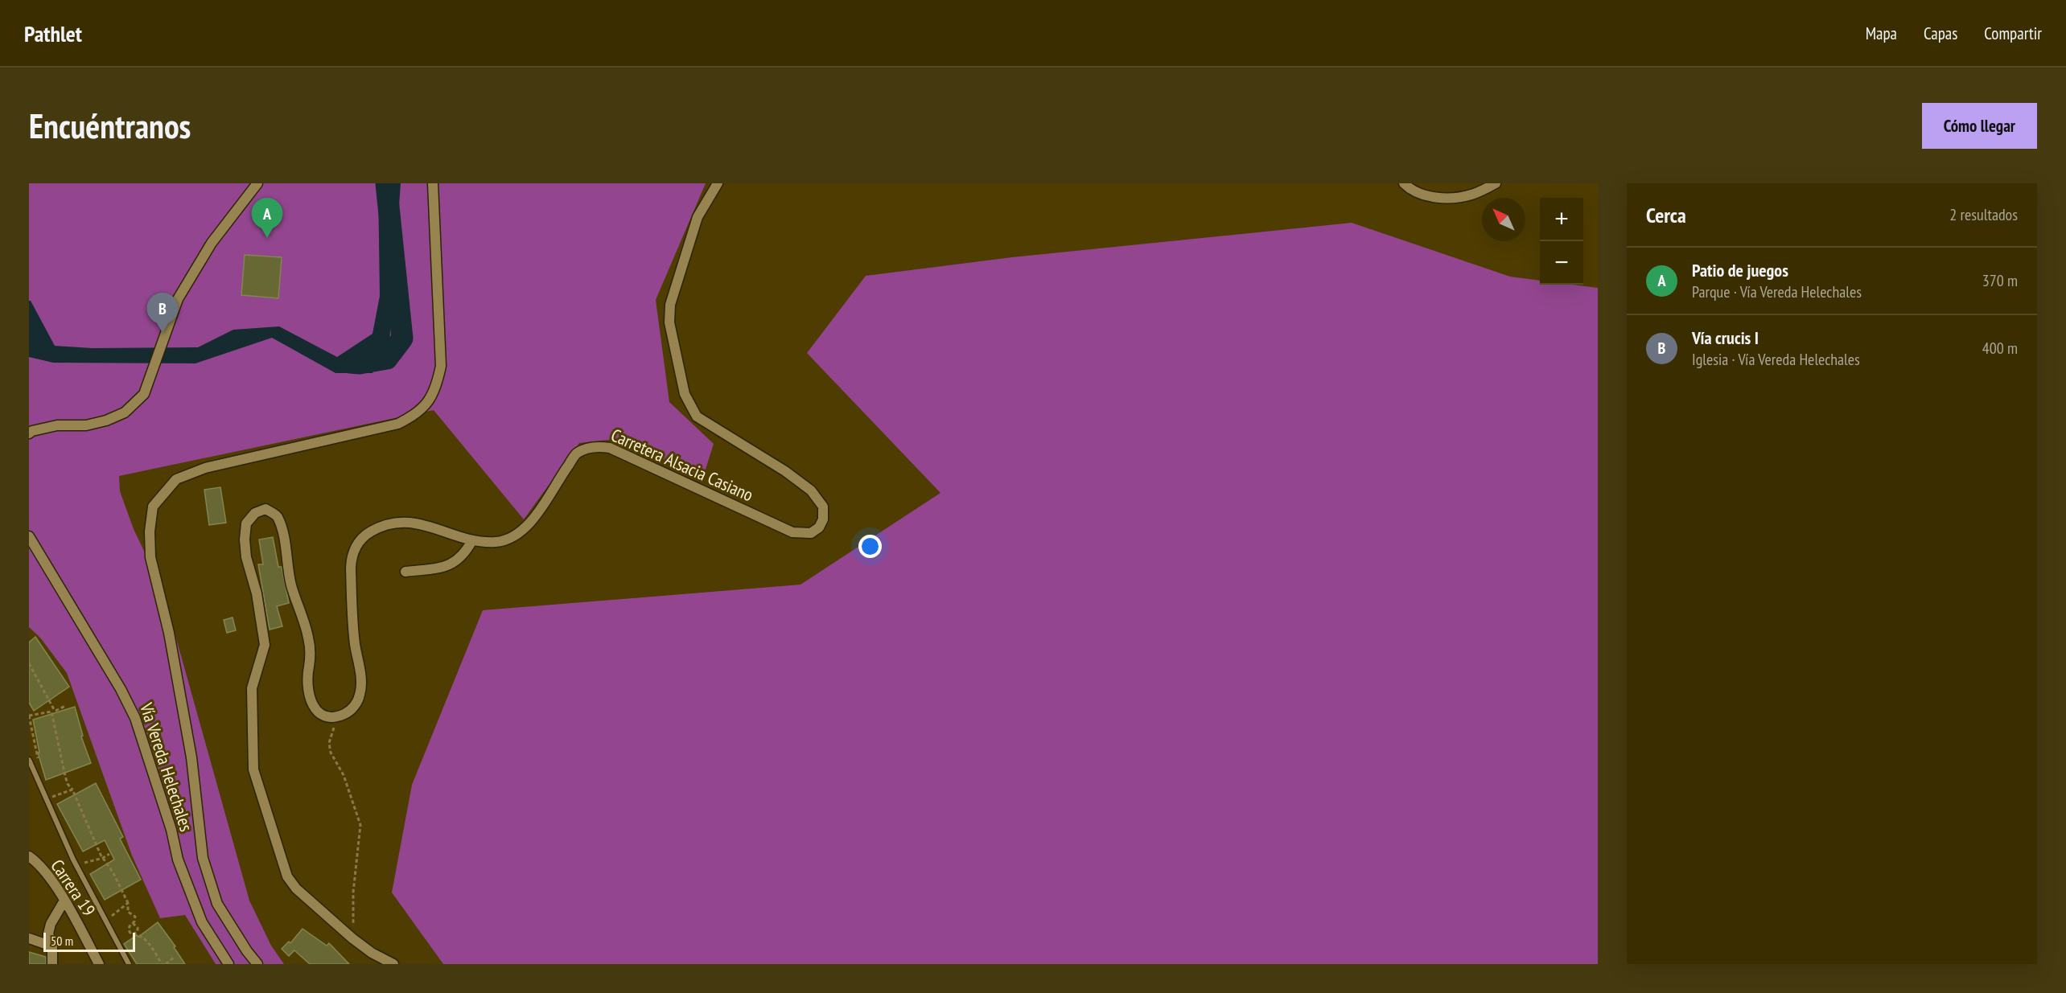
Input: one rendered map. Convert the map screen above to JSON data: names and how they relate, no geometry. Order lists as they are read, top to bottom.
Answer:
{
  "streets": {
    "street": ["Carretera Alsacia Casiano", "Vía Vereda Helechales", "Carrera 19"]
  },
  "scale_bar": "50 m",
  "north": "top left",
  "page": {
    "header": "Pathlet",
    "nav": ["Mapa", "Capas", "Compartir"],
    "buttons": "Cómo llegar",
    "title": "Encuéntranos",
    "heading": ["Cerca", "2 resultados"],
    "map_buttons": ["+", "−"],
    "pins": ["A", "B"],
    "list": [
      {
        "mark": "A",
        "name": "Patio de juegos",
        "note": "Parque · Vía Vereda Helechales",
        "value": "370 m"
      },
      {
        "mark": "B",
        "name": "Vía crucis I",
        "note": "Iglesia · Vía Vereda Helechales",
        "value": "400 m"
      }
    ],
    "scale": "50 m"
  }
}
